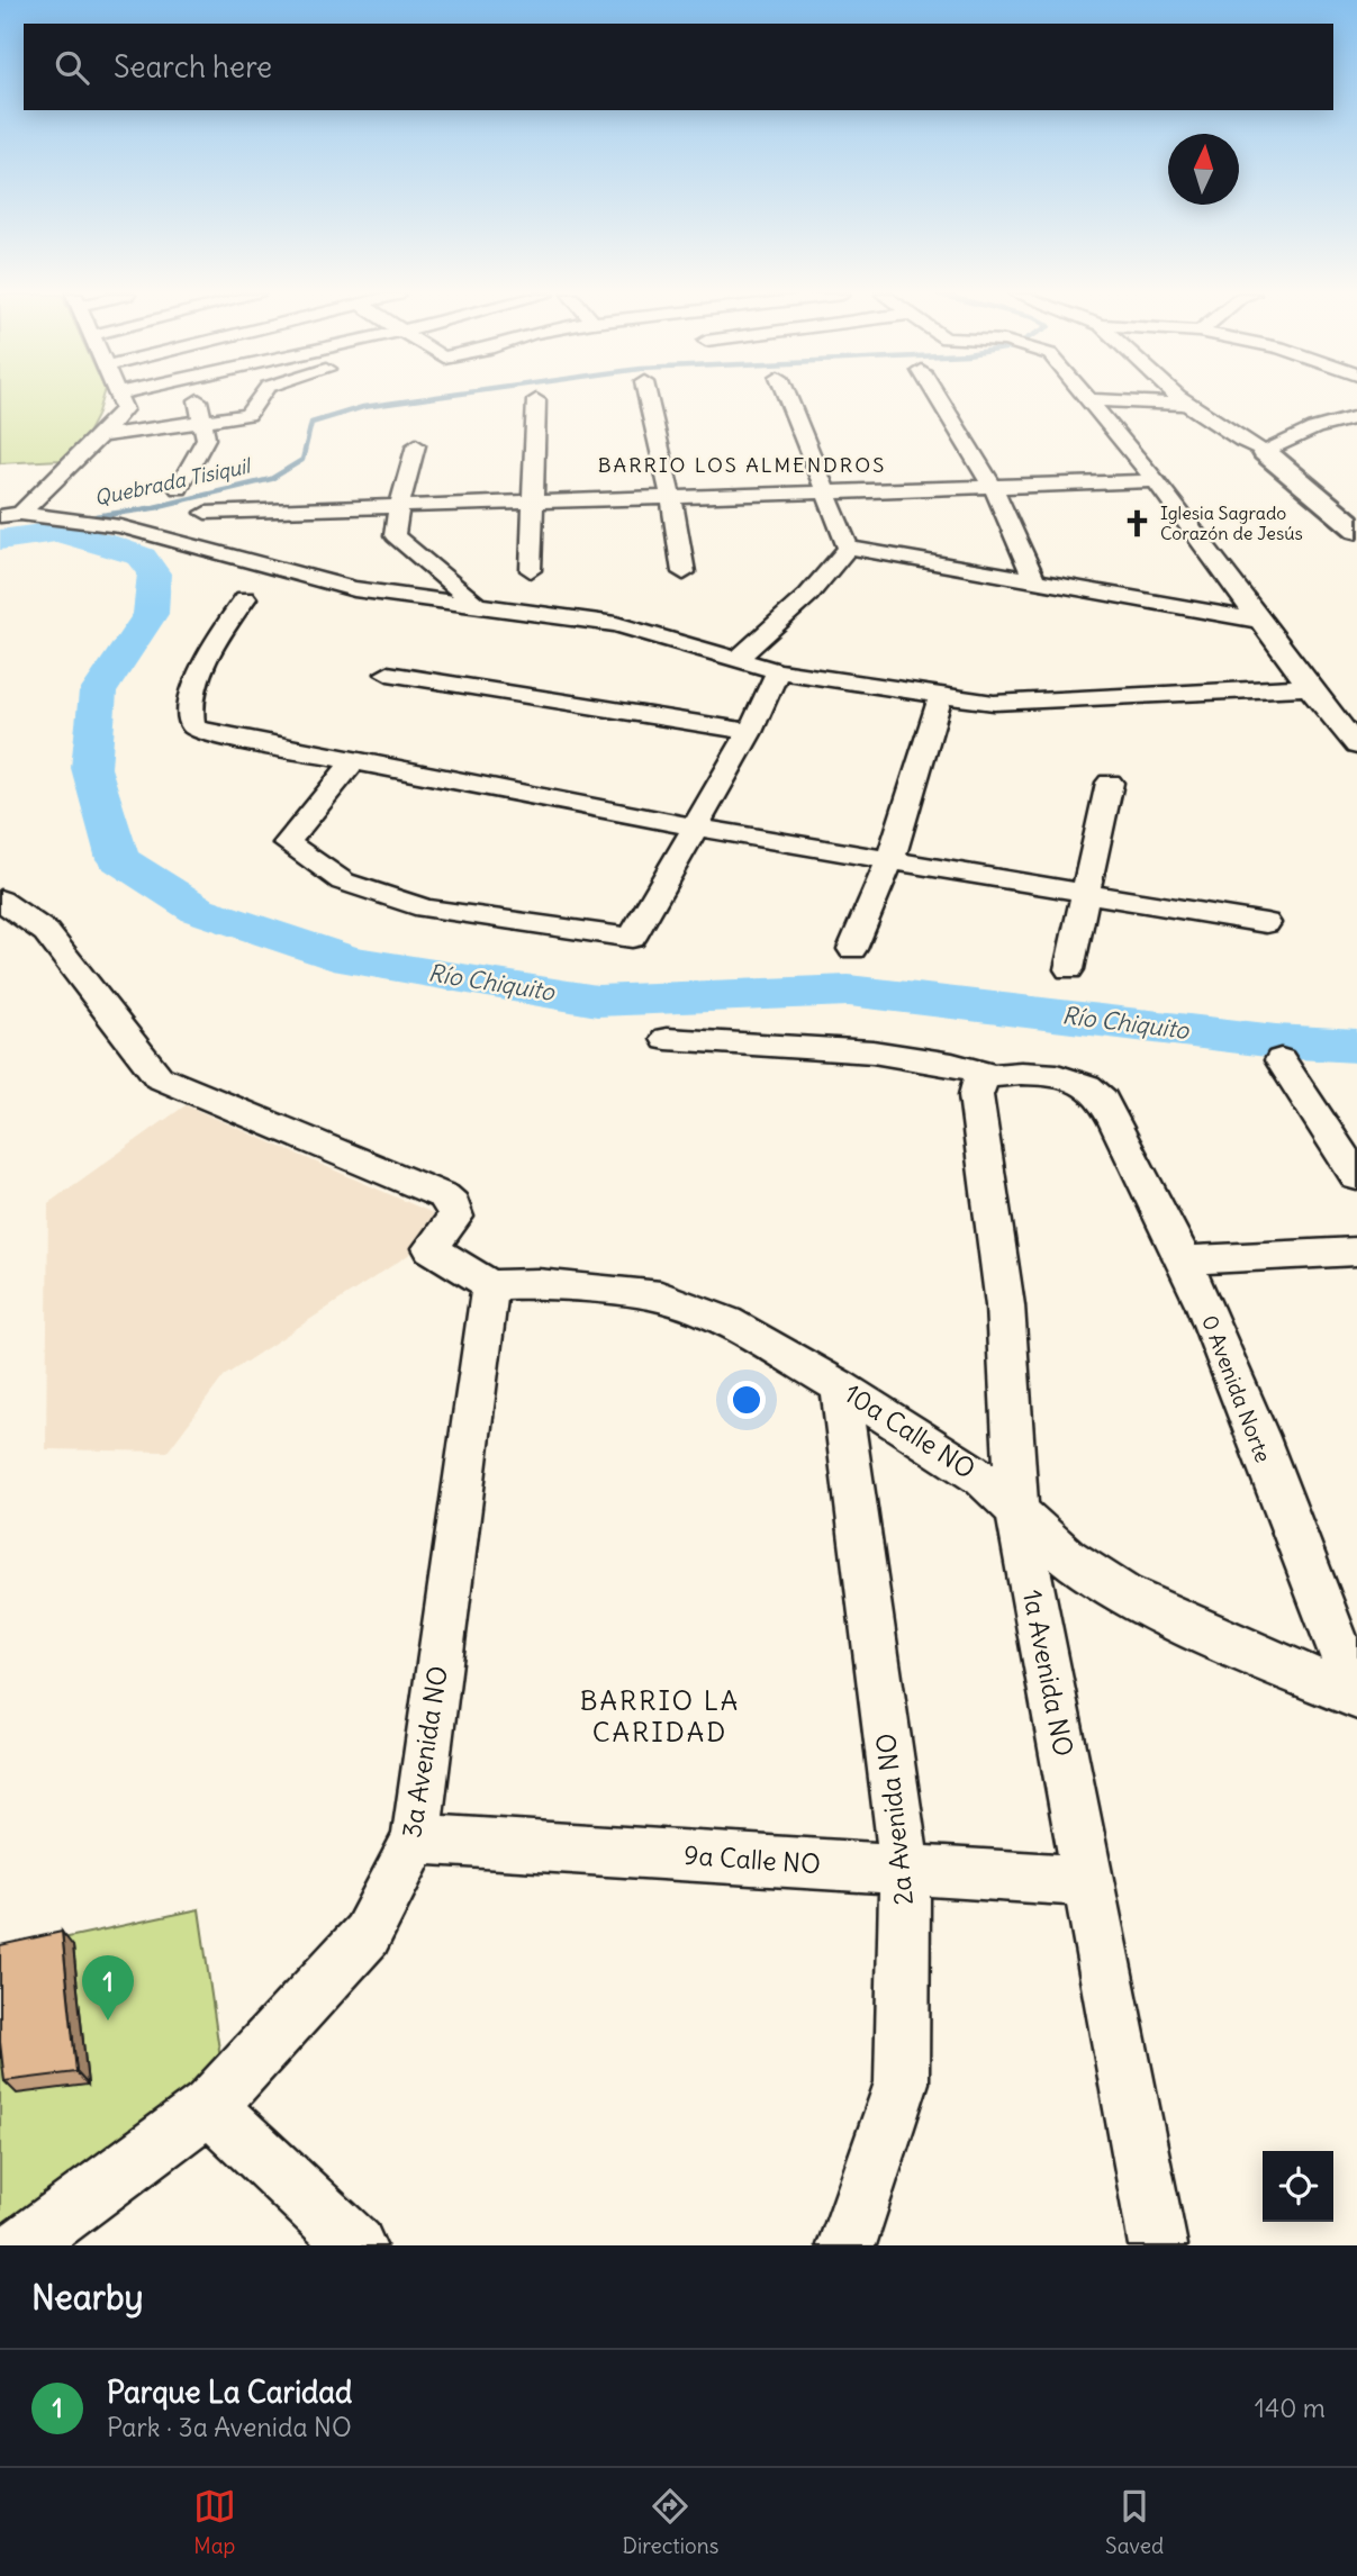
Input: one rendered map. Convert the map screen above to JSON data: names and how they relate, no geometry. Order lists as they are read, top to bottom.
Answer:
{
  "streets": {
    "street": [
      "0 Avenida Norte",
      "10a Calle NO",
      "1a Avenida NO",
      "3a Avenida NO",
      "2a Avenida NO",
      "9a Calle NO"
    ]
  },
  "crossings": [
    ["0 Avenida Norte", "10a Calle NO"],
    ["0 Avenida Norte", "1a Avenida NO"],
    ["10a Calle NO", "1a Avenida NO"],
    ["10a Calle NO", "3a Avenida NO"],
    ["10a Calle NO", "2a Avenida NO"],
    ["1a Avenida NO", "9a Calle NO"],
    ["3a Avenida NO", "9a Calle NO"],
    ["2a Avenida NO", "9a Calle NO"]
  ],
  "districts": ["BARRIO LOS ALMENDROS", "BARRIO LA CARIDAD"],
  "water": ["Quebrada Tisiquil", "Río Chiquito"],
  "places": {
    "church": ["Iglesia Sagrado Corazón de Jesús"]
  },
  "north": "top",
  "page": {
    "search": "Search here",
    "pins": "1",
    "heading": "Nearby",
    "list": [
      {
        "mark": "1",
        "name": "Parque La Caridad",
        "note": "Park · 3a Avenida NO",
        "value": "140 m"
      }
    ],
    "nav": ["Map", "Directions", "Saved"]
  }
}
